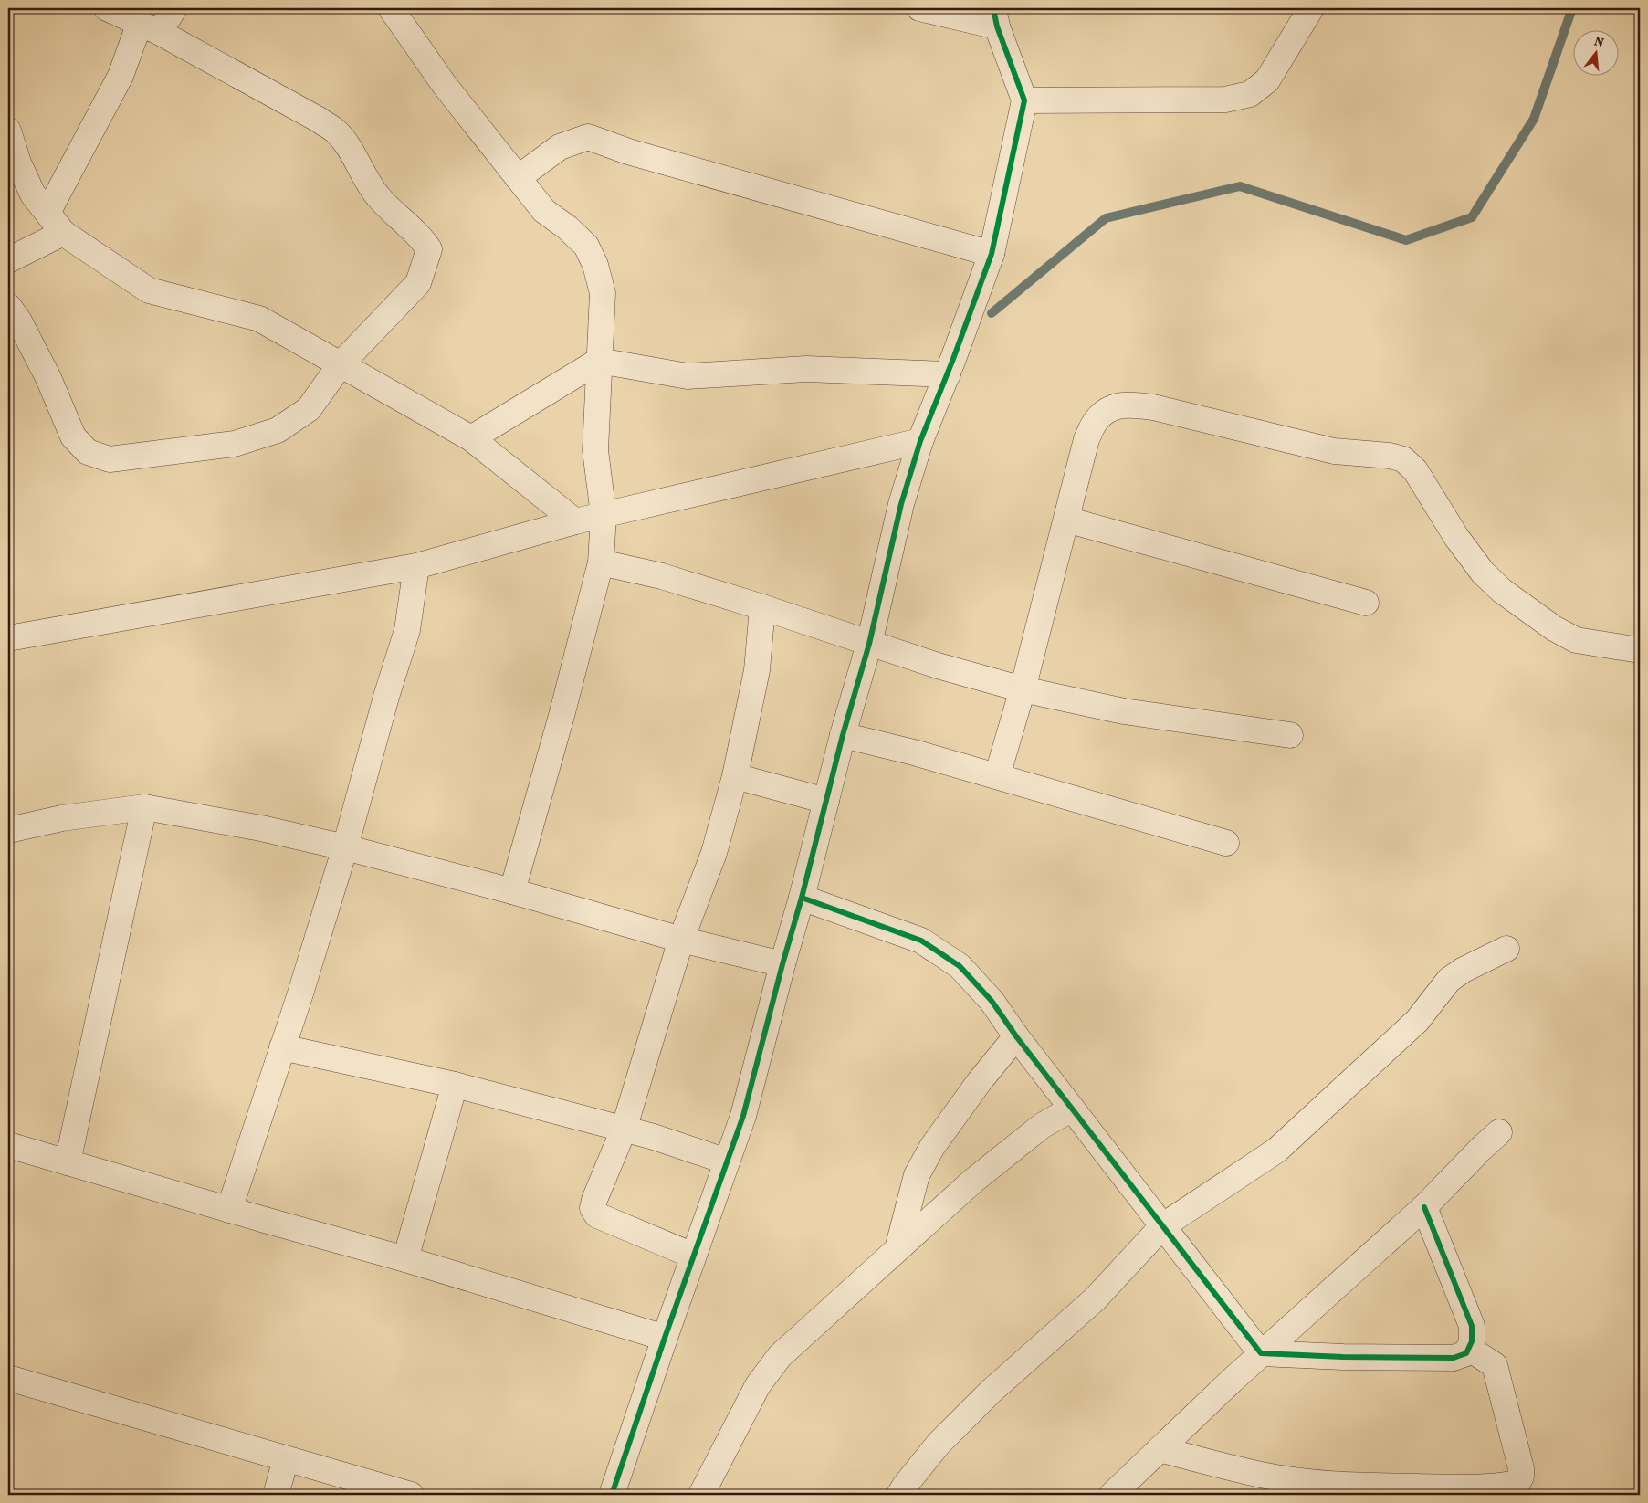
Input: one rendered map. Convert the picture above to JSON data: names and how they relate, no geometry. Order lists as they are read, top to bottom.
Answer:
{
  "north": "top"
}
